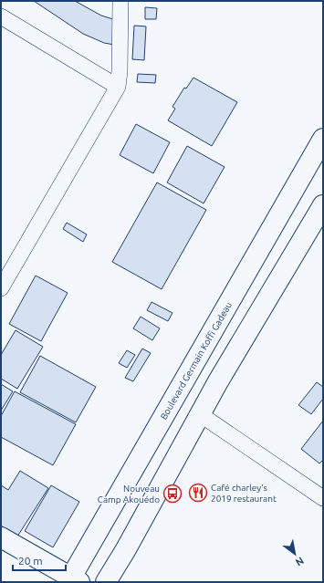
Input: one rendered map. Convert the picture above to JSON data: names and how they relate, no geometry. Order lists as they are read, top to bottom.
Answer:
{
  "streets": {
    "main road": ["Boulevard Germain Koffi Gadeau"]
  },
  "places": {
    "restaurant": ["Café charley's 2019 restaurant"],
    "bus stop": ["Nouveau Camp Akouédo"]
  },
  "scale_bar": "20 m",
  "north": "bottom right"
}
